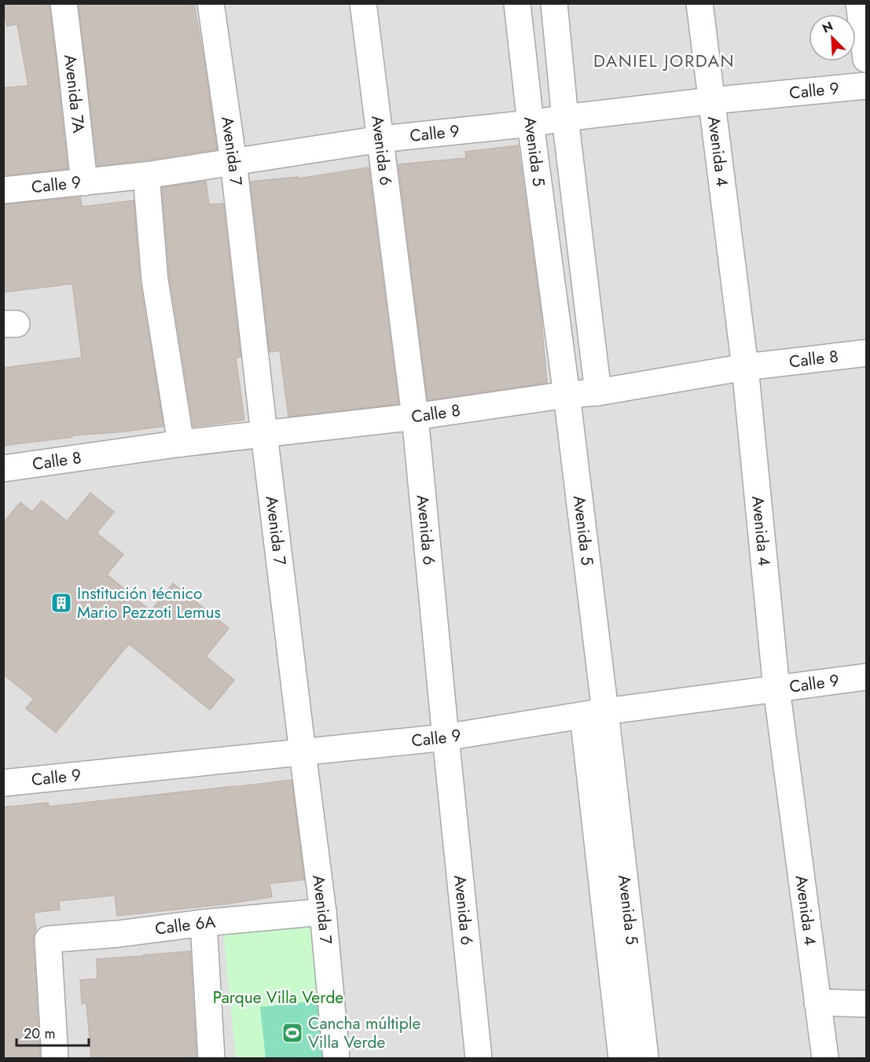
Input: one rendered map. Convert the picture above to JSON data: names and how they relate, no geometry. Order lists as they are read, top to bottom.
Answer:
{
  "streets": {
    "street": [
      "Calle 9",
      "Avenida 7A",
      "Avenida 7",
      "Avenida 6",
      "Avenida 5",
      "Avenida 4",
      "Calle 8",
      "Calle 6A"
    ]
  },
  "crossings": [
    ["Calle 9", "Avenida 7A"],
    ["Calle 9", "Avenida 7"],
    ["Calle 9", "Avenida 6"],
    ["Calle 9", "Avenida 5"],
    ["Calle 9", "Avenida 4"],
    ["Avenida 7", "Calle 8"],
    ["Avenida 7", "Calle 6A"],
    ["Avenida 6", "Calle 8"],
    ["Avenida 5", "Calle 8"],
    ["Avenida 4", "Calle 8"]
  ],
  "districts": ["DANIEL JORDAN"],
  "parks": ["Parque Villa Verde"],
  "places": {
    "building": ["Institución técnico Mario Pezzoti Lemus"],
    "sports": ["Cancha múltiple Villa Verde"]
  },
  "scale_bar": "20 m",
  "north": "top left"
}
